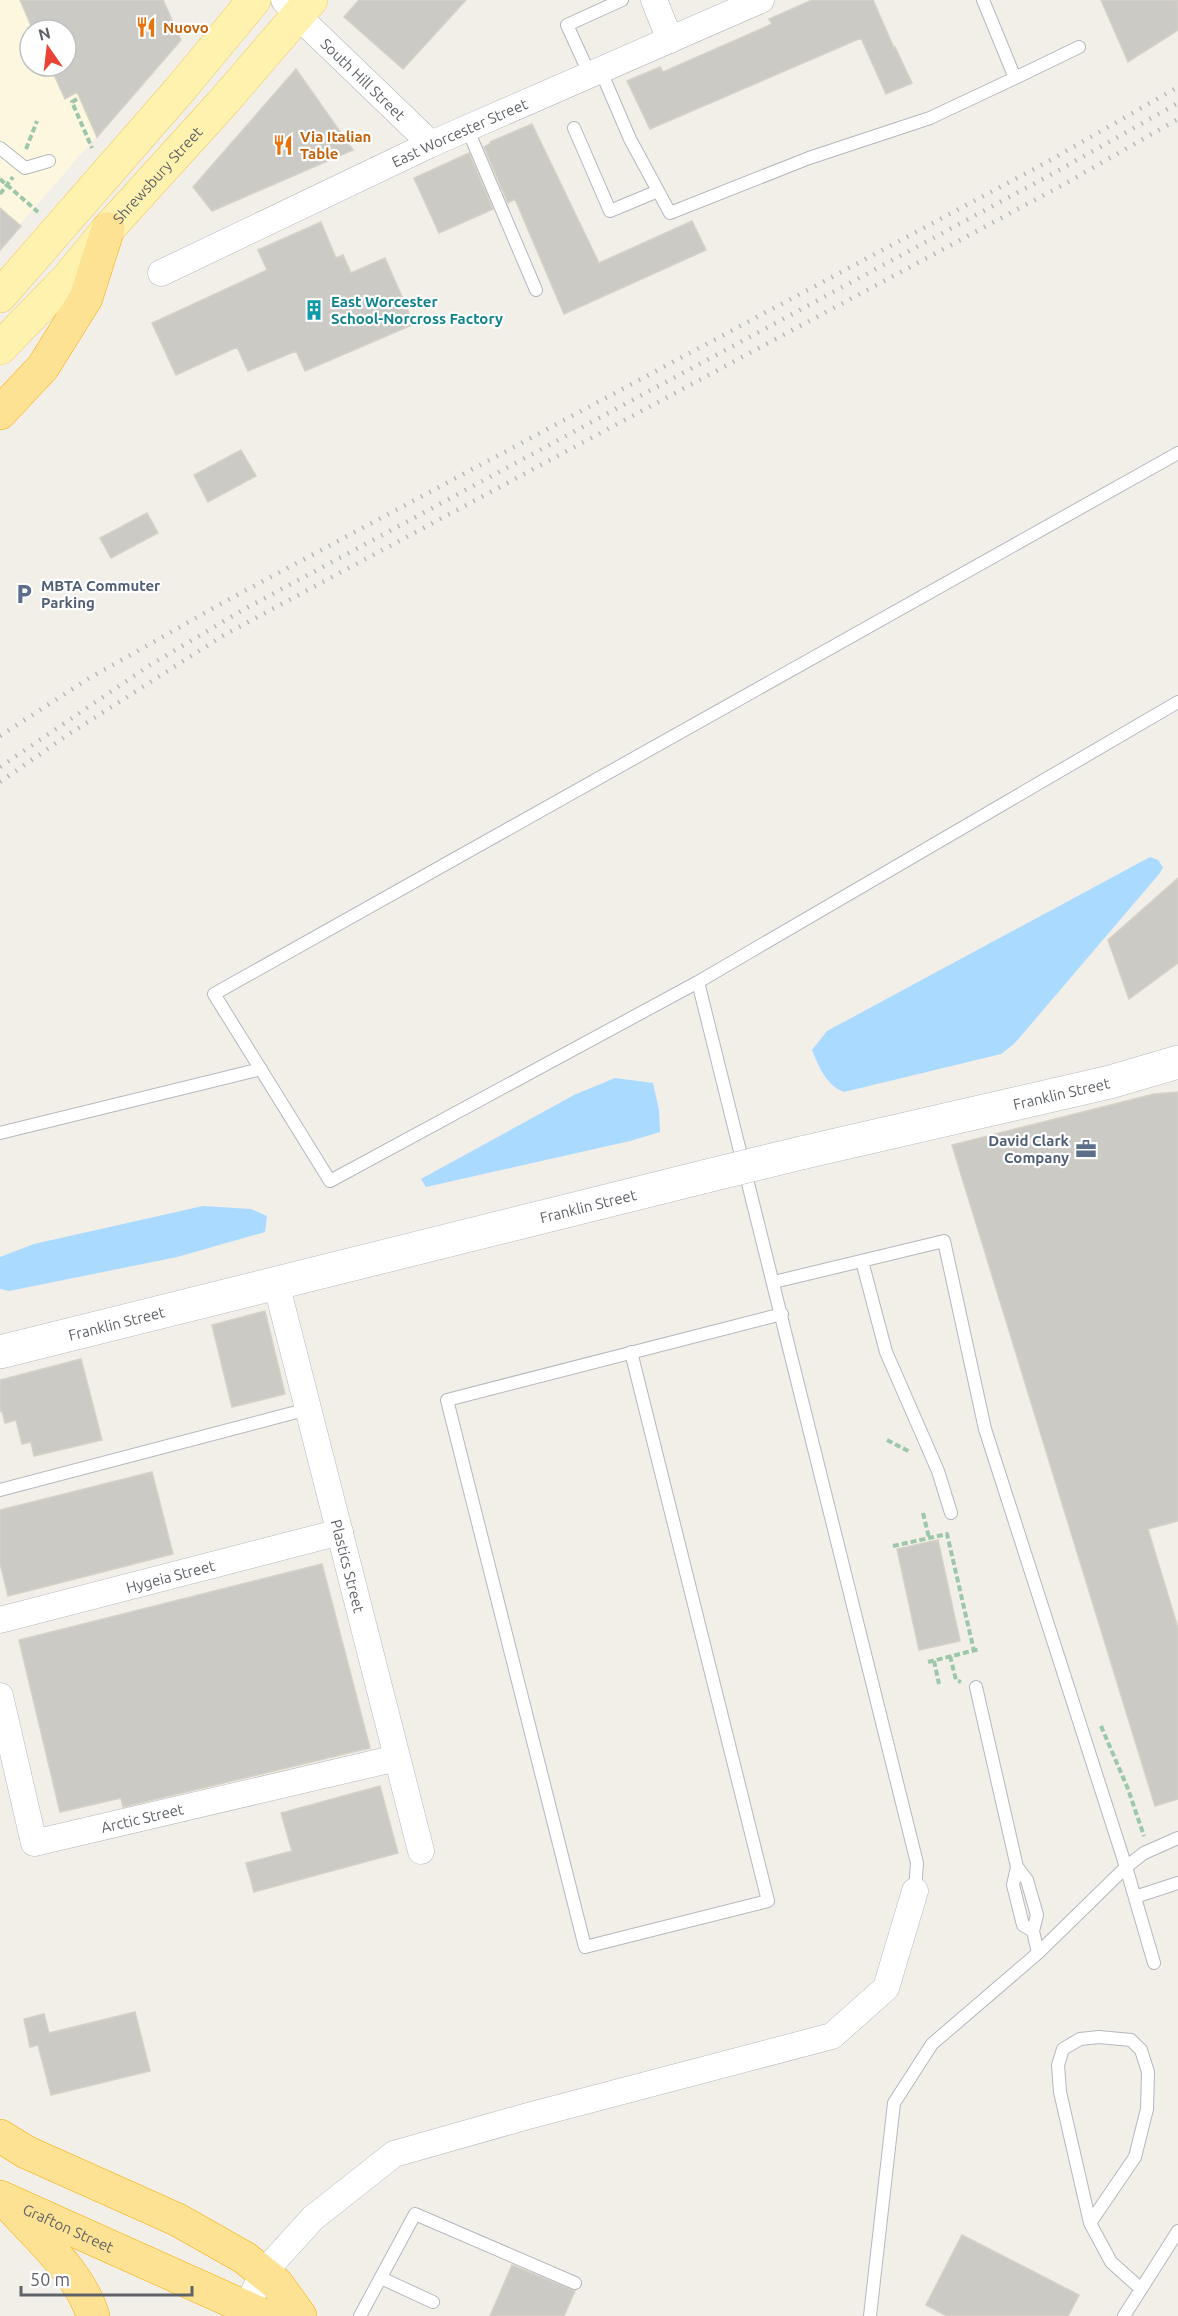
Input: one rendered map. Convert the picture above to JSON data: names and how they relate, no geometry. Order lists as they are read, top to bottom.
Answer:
{
  "streets": {
    "highway": ["Grafton Street"],
    "main road": ["Shrewsbury Street", "Franklin Street"],
    "street": [
      "South Hill Street",
      "East Worcester Street",
      "Plastics Street",
      "Hygeia Street",
      "Arctic Street"
    ]
  },
  "crossings": [
    ["South Hill Street", "East Worcester Street"],
    ["South Hill Street", "Shrewsbury Street"],
    ["Franklin Street", "Plastics Street"],
    ["Plastics Street", "Hygeia Street"],
    ["Plastics Street", "Arctic Street"]
  ],
  "places": {
    "restaurant": ["Nuovo", "Via Italian Table"],
    "building": ["East Worcester School-Norcross Factory"],
    "parking": ["MBTA Commuter Parking"],
    "office": ["David Clark Company"]
  },
  "scale_bar": "50 m",
  "north": "top"
}
